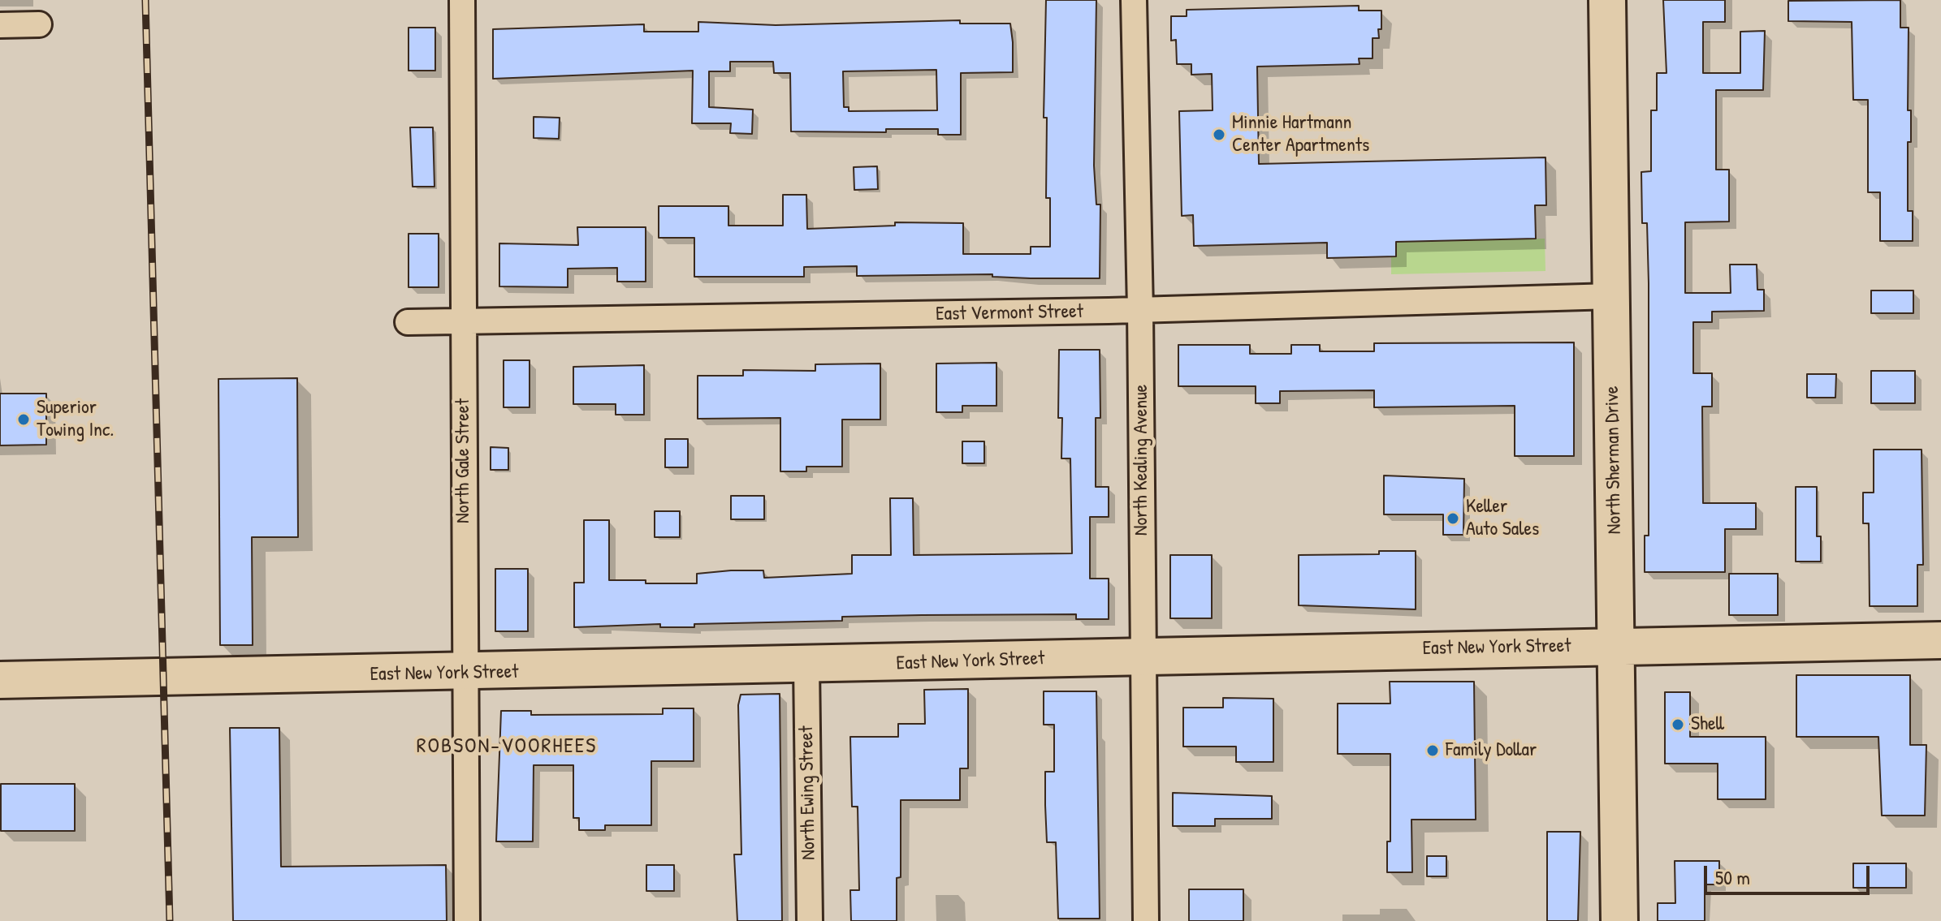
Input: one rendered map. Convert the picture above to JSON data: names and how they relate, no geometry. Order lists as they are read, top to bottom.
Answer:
{
  "streets": {
    "main road": ["North Sherman Drive", "East New York Street"],
    "street": [
      "East Vermont Street",
      "North Kealing Avenue",
      "North Gale Street",
      "North Ewing Street"
    ]
  },
  "crossings": [
    ["East Vermont Street", "North Kealing Avenue"],
    ["East Vermont Street", "North Sherman Drive"],
    ["East Vermont Street", "North Gale Street"],
    ["North Kealing Avenue", "East New York Street"],
    ["North Sherman Drive", "East New York Street"],
    ["North Gale Street", "East New York Street"],
    ["East New York Street", "North Ewing Street"]
  ],
  "districts": ["ROBSON-VOORHEES"],
  "places": [
    "Minnie Hartmann Center Apartments",
    "Superior Towing Inc.",
    "Keller Auto Sales",
    "Shell",
    "Family Dollar"
  ],
  "scale_bar": "50 m"
}
